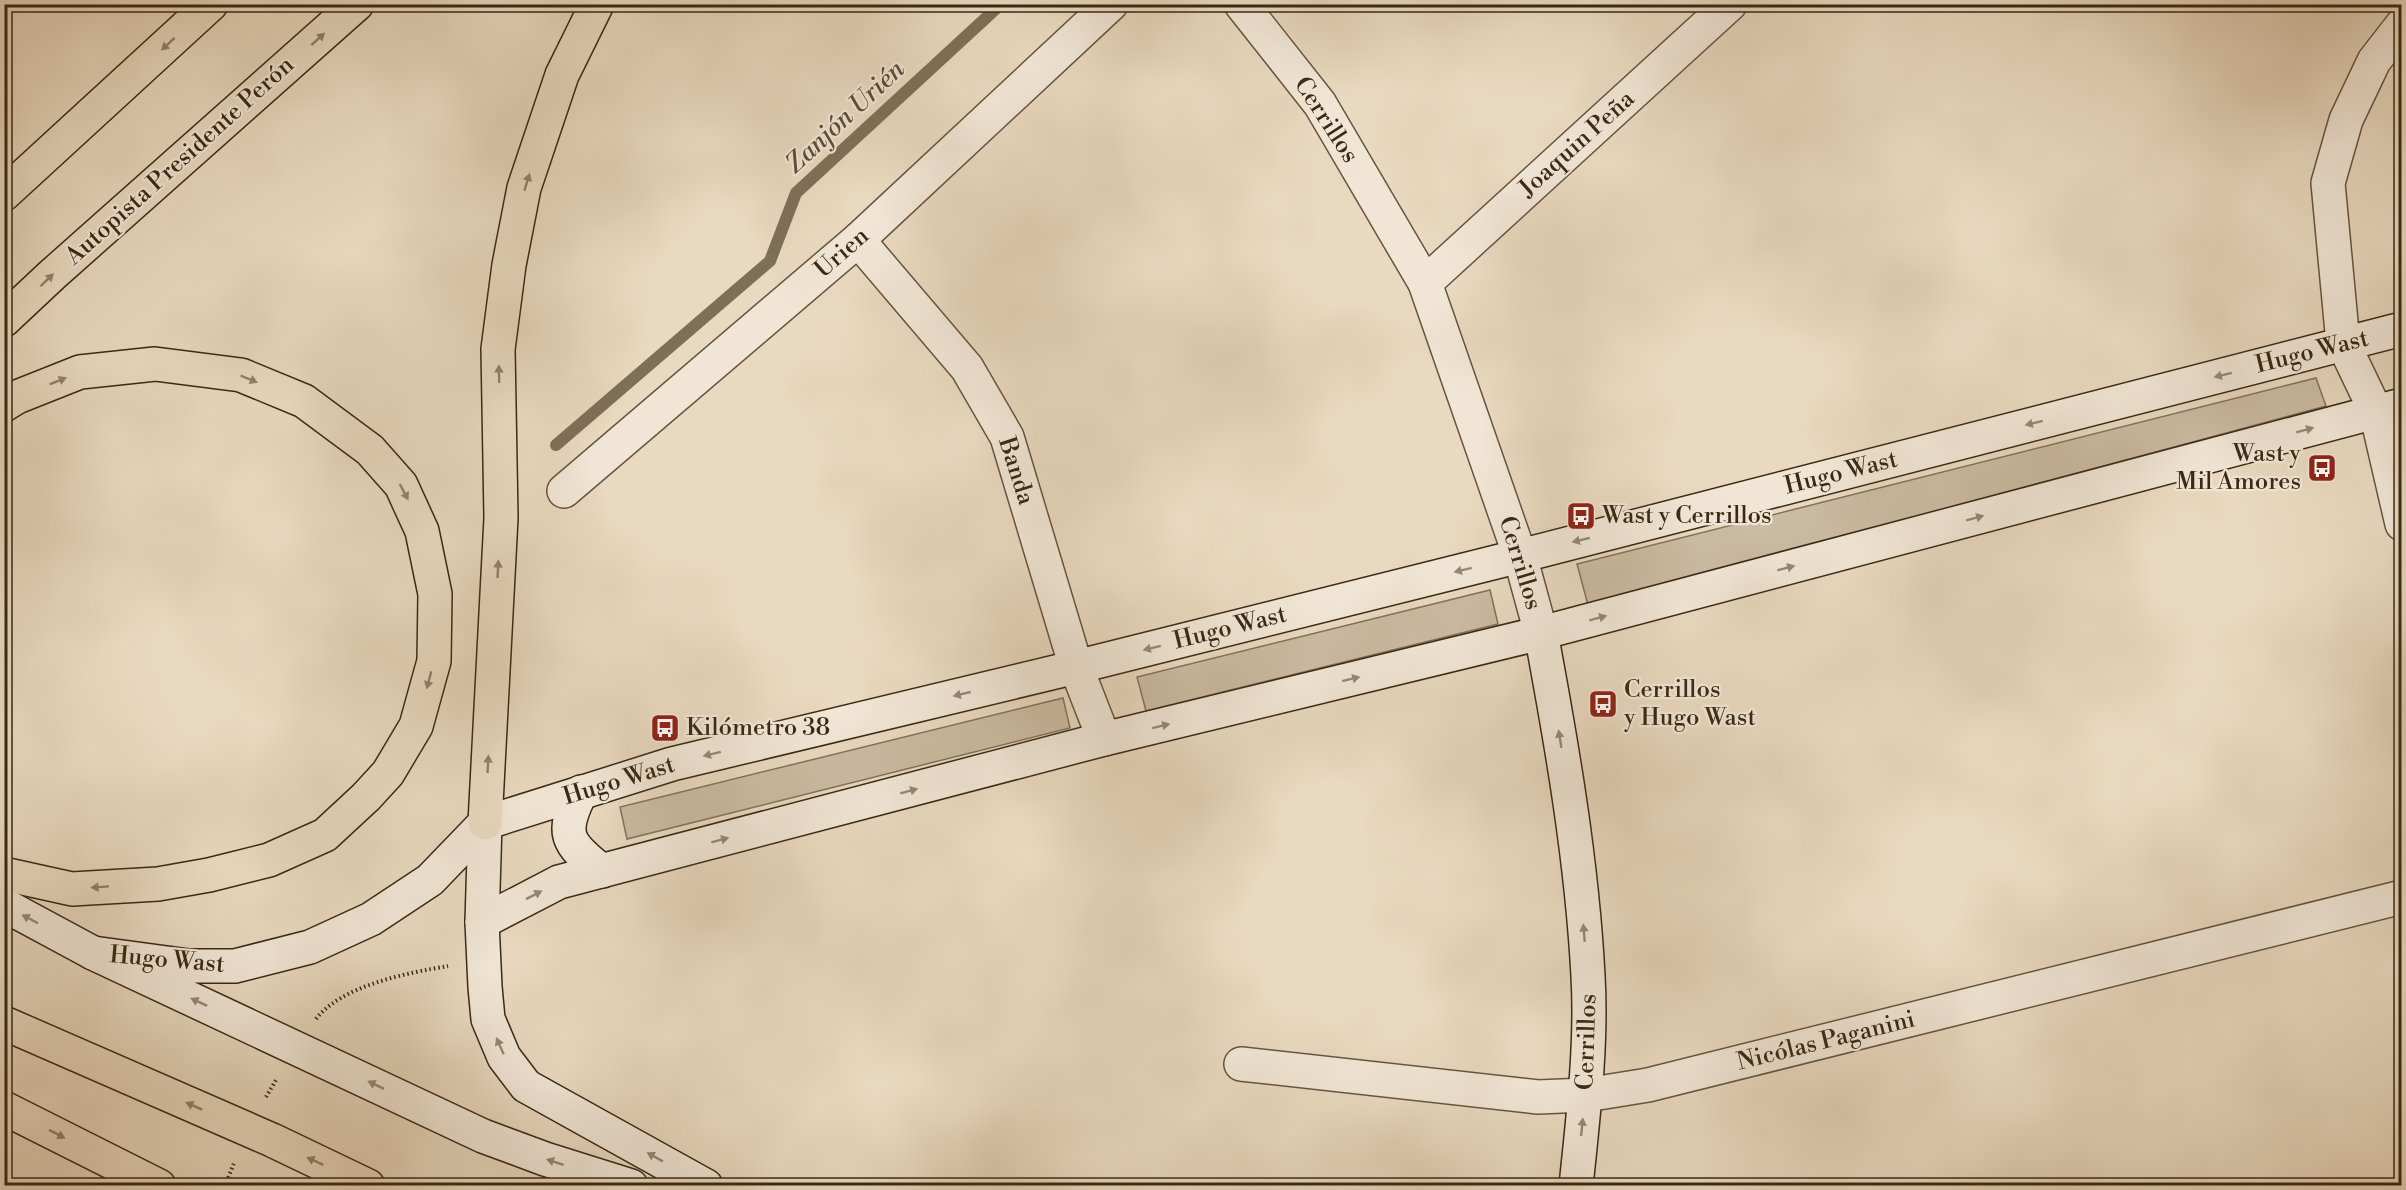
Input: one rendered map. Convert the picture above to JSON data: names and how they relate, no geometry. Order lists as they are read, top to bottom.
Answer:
{
  "streets": {
    "highway": ["Autopista Presidente Perón"],
    "street": [
      "Cerrillos",
      "Joaquin Peña",
      "Urien",
      "Hugo Wast",
      "Banda",
      "Nicólas Paganini"
    ]
  },
  "crossings": [
    ["Cerrillos", "Joaquin Peña"],
    ["Cerrillos", "Hugo Wast"],
    ["Cerrillos", "Nicólas Paganini"],
    ["Urien", "Banda"],
    ["Hugo Wast", "Banda"]
  ],
  "one_way": ["Cerrillos"],
  "water": ["Zanjón Urién"],
  "places": {
    "bus stop": [
      "Wast y Mil Amores",
      "Wast y Cerrillos",
      "Cerrillos y Hugo Wast",
      "Kilómetro 38"
    ]
  }
}
